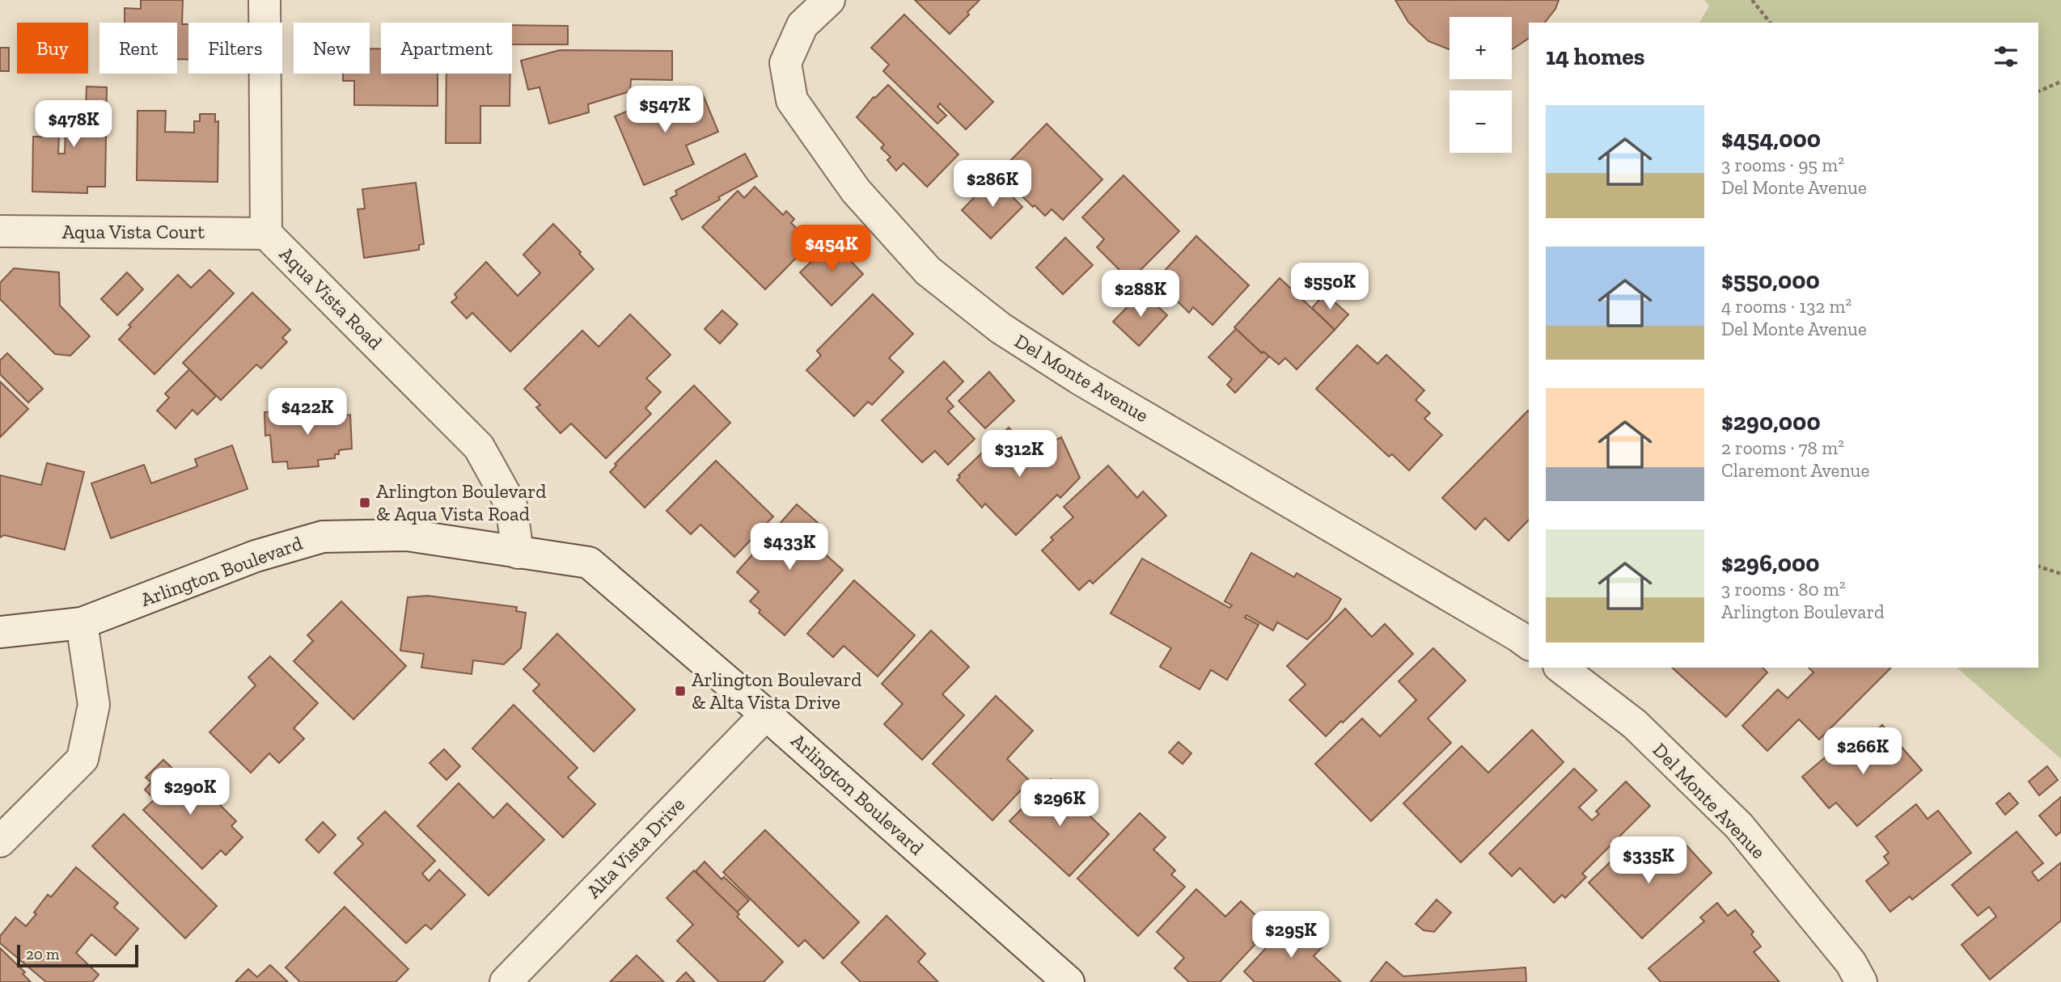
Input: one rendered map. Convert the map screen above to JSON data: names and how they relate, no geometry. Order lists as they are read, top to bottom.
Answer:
{
  "streets": {
    "street": [
      "Aqua Vista Court",
      "Aqua Vista Road",
      "Del Monte Avenue",
      "Arlington Boulevard",
      "Alta Vista Drive"
    ]
  },
  "crossings": [
    ["Aqua Vista Court", "Aqua Vista Road"],
    ["Aqua Vista Road", "Arlington Boulevard"],
    ["Arlington Boulevard", "Alta Vista Drive"]
  ],
  "places": {
    "transit": ["Arlington Boulevard & Aqua Vista Road", "Arlington Boulevard & Alta Vista Drive"]
  },
  "scale_bar": "20 m",
  "page": {
    "map_buttons": ["+", "−"],
    "chip": [
      "Buy",
      "Rent",
      "Filters",
      "New",
      "Apartment"
    ],
    "heading": "14 homes",
    "price": [
      "$547K",
      "$478K",
      "$286K",
      "$454K",
      "$550K",
      "$288K",
      "$422K",
      "$312K",
      "$433K",
      "$266K",
      "$290K",
      "$296K",
      "$335K",
      "$295K"
    ],
    "list": [
      {
        "name": "$454,000",
        "note": "3 rooms · 95 m² · Del Monte Avenue"
      },
      {
        "name": "$550,000",
        "note": "4 rooms · 132 m² · Del Monte Avenue"
      },
      {
        "name": "$290,000",
        "note": "2 rooms · 78 m² · Claremont Avenue"
      },
      {
        "name": "$296,000",
        "note": "3 rooms · 80 m² · Arlington Boulevard"
      }
    ],
    "scale": "20 m"
  }
}
